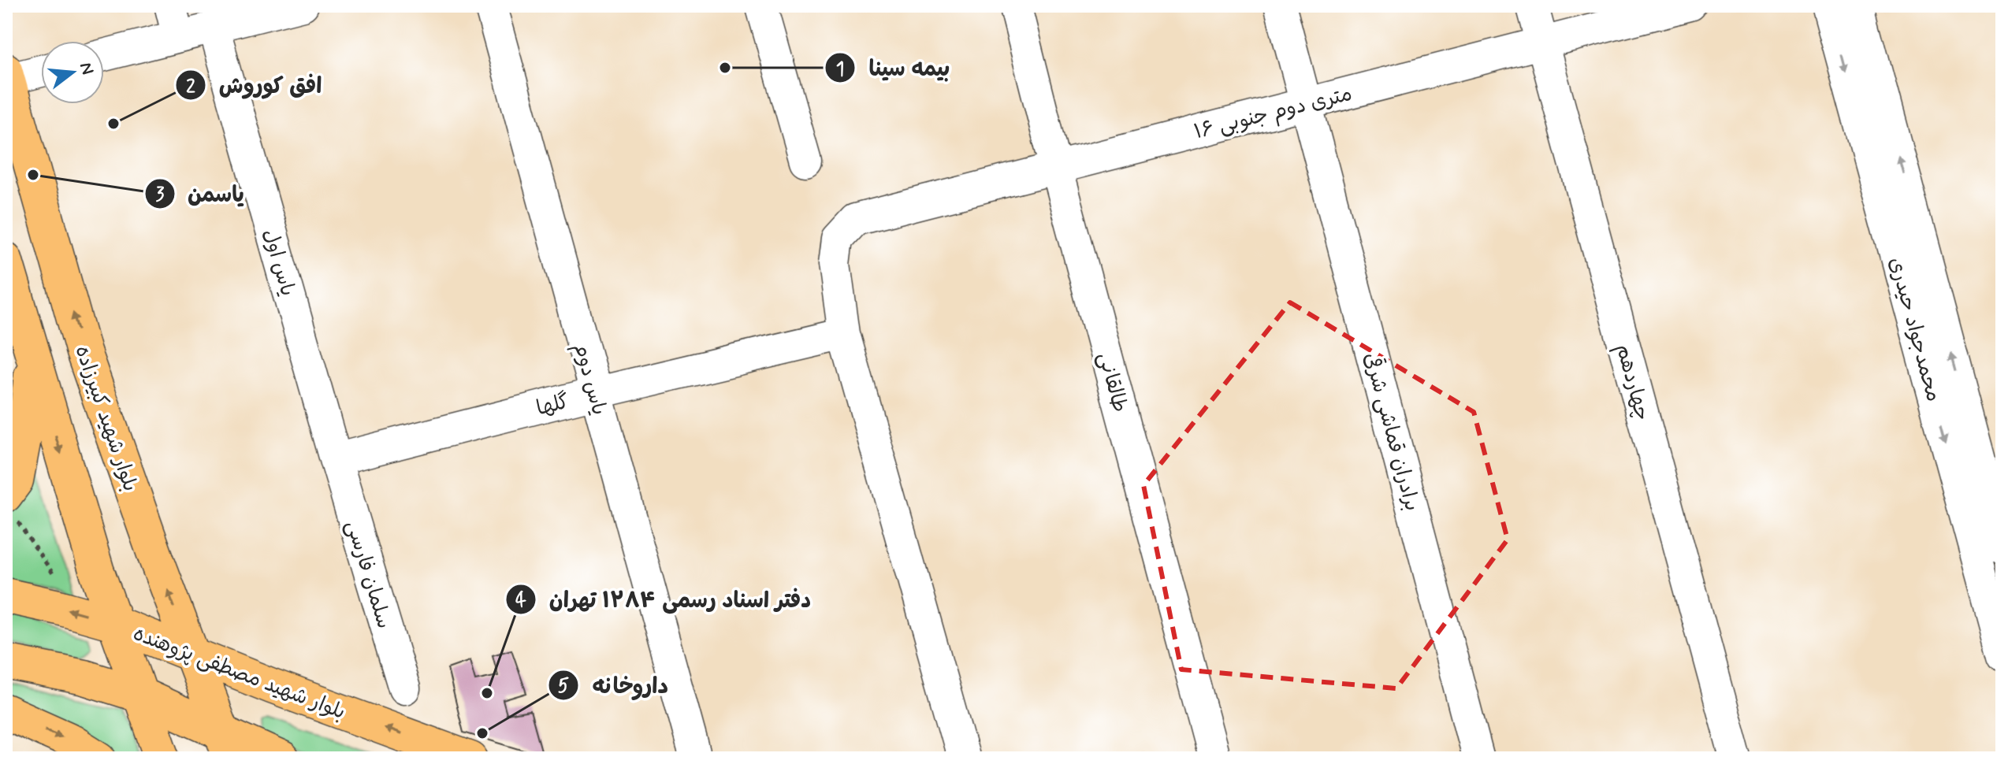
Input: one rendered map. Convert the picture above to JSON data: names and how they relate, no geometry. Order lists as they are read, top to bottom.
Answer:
{
  "streets": {
    "main road": ["بلوار شهید کبیرزاده", "بلوار شهید مصطفی پژوهنده"],
    "street": [
      "۱۶ متری دوم جنوبی",
      "یاس اول",
      "محمدجواد حیدری",
      "یاس دوم",
      "طالقانی",
      "چهاردهم",
      "گلها",
      "برادران قماشی شرقی",
      "سلمان فارسی"
    ]
  },
  "crossings": [
    ["۱۶ متری دوم جنوبی", "طالقانی"],
    ["۱۶ متری دوم جنوبی", "چهاردهم"],
    ["۱۶ متری دوم جنوبی", "گلها"],
    ["۱۶ متری دوم جنوبی", "برادران قماشی شرقی"],
    ["یاس اول", "گلها"],
    ["یاس اول", "سلمان فارسی"],
    ["یاس دوم", "گلها"],
    ["گلها", "سلمان فارسی"],
    ["بلوار شهید کبیرزاده", "بلوار شهید مصطفی پژوهنده"]
  ],
  "places": [
    "بیمه سینا",
    "افق کوروش",
    "یاسمن",
    "دفتر اسناد رسمی ۱۲۸۴ تهران",
    "داروخانه"
  ],
  "north": "right"
}
